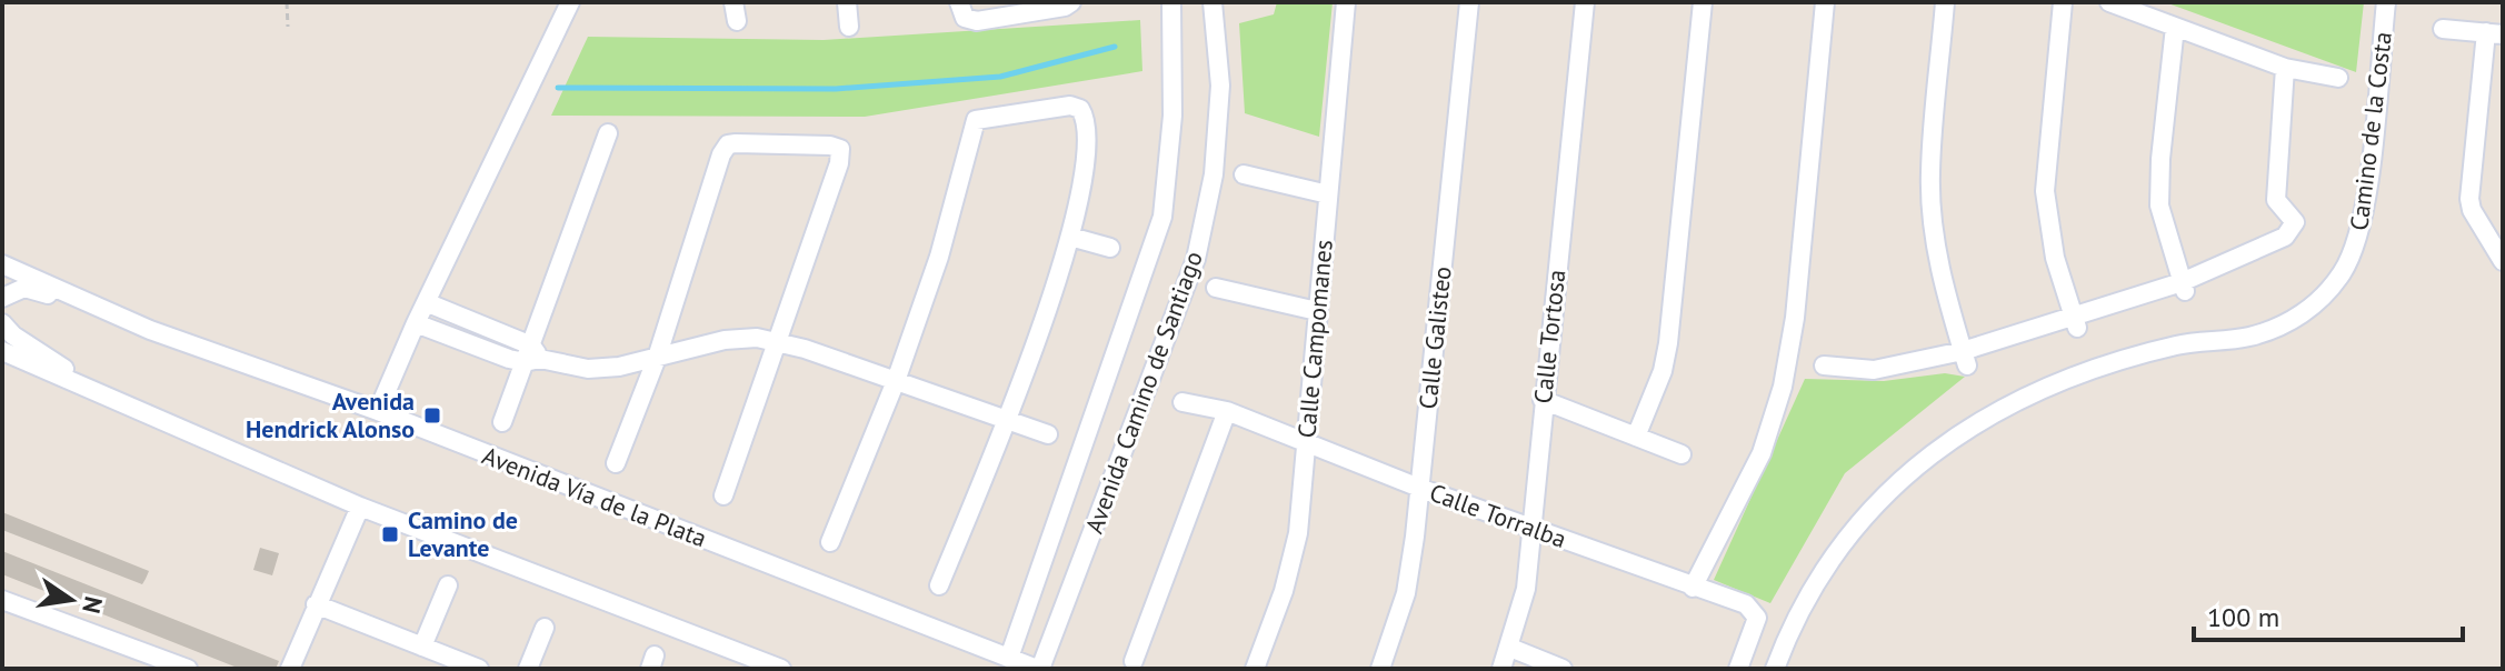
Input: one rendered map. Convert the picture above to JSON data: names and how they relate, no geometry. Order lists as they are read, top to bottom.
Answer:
{
  "streets": {
    "street": [
      "Camino de la Costa",
      "Calle Tortosa",
      "Calle Galisteo",
      "Calle Campomanes",
      "Avenida Camino de Santiago",
      "Avenida Vía de la Plata",
      "Calle Torralba"
    ]
  },
  "crossings": [
    ["Calle Tortosa", "Calle Torralba"],
    ["Calle Galisteo", "Calle Torralba"],
    ["Calle Campomanes", "Calle Torralba"],
    ["Avenida Camino de Santiago", "Avenida Vía de la Plata"]
  ],
  "places": {
    "transit": ["Avenida Hendrick Alonso", "Camino de Levante"]
  },
  "scale_bar": "100 m",
  "north": "right"
}
